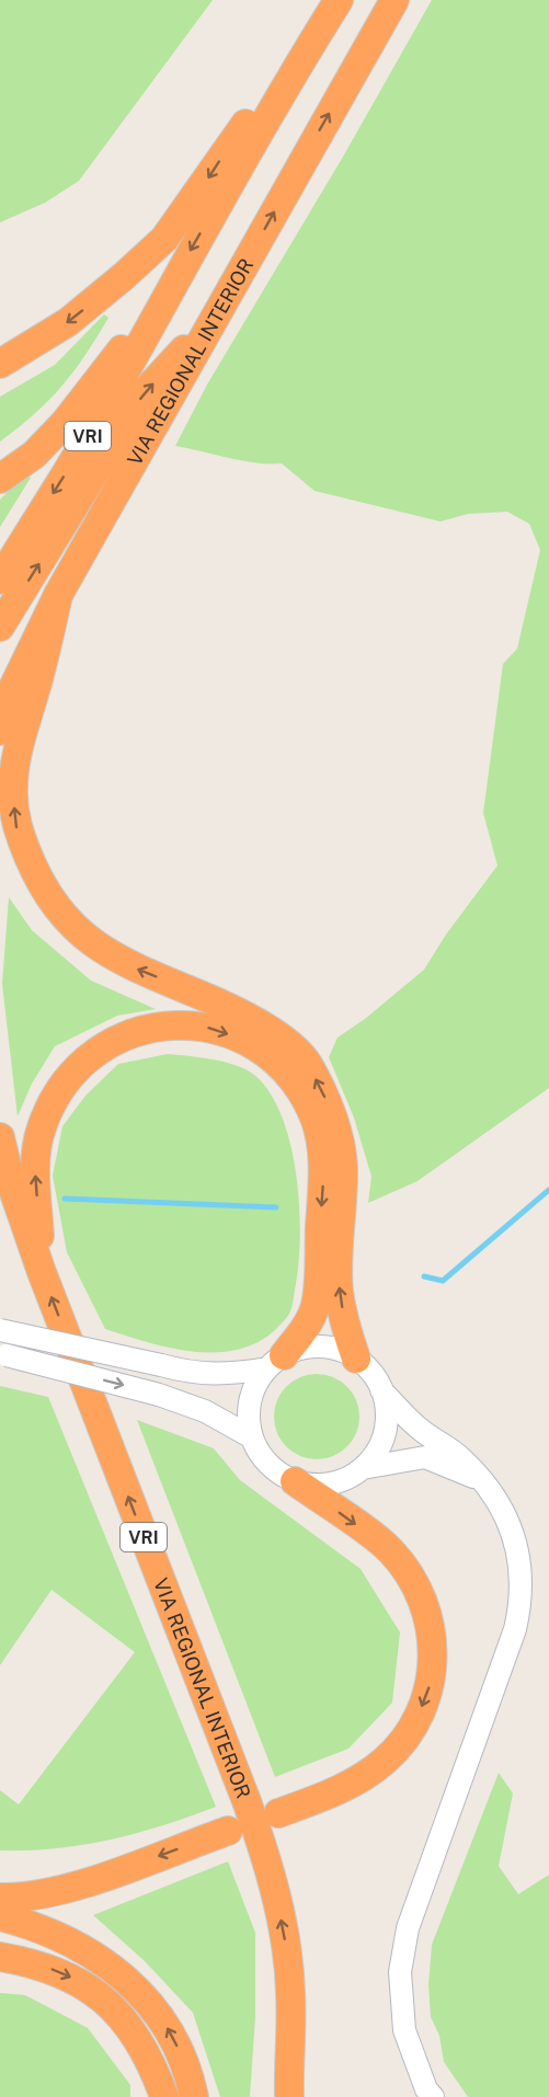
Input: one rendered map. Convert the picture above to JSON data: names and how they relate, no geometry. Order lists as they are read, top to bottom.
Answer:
{
  "streets": {
    "highway": ["VIA REGIONAL INTERIOR", "VRI"]
  },
  "one_way": ["VIA REGIONAL INTERIOR"]
}
